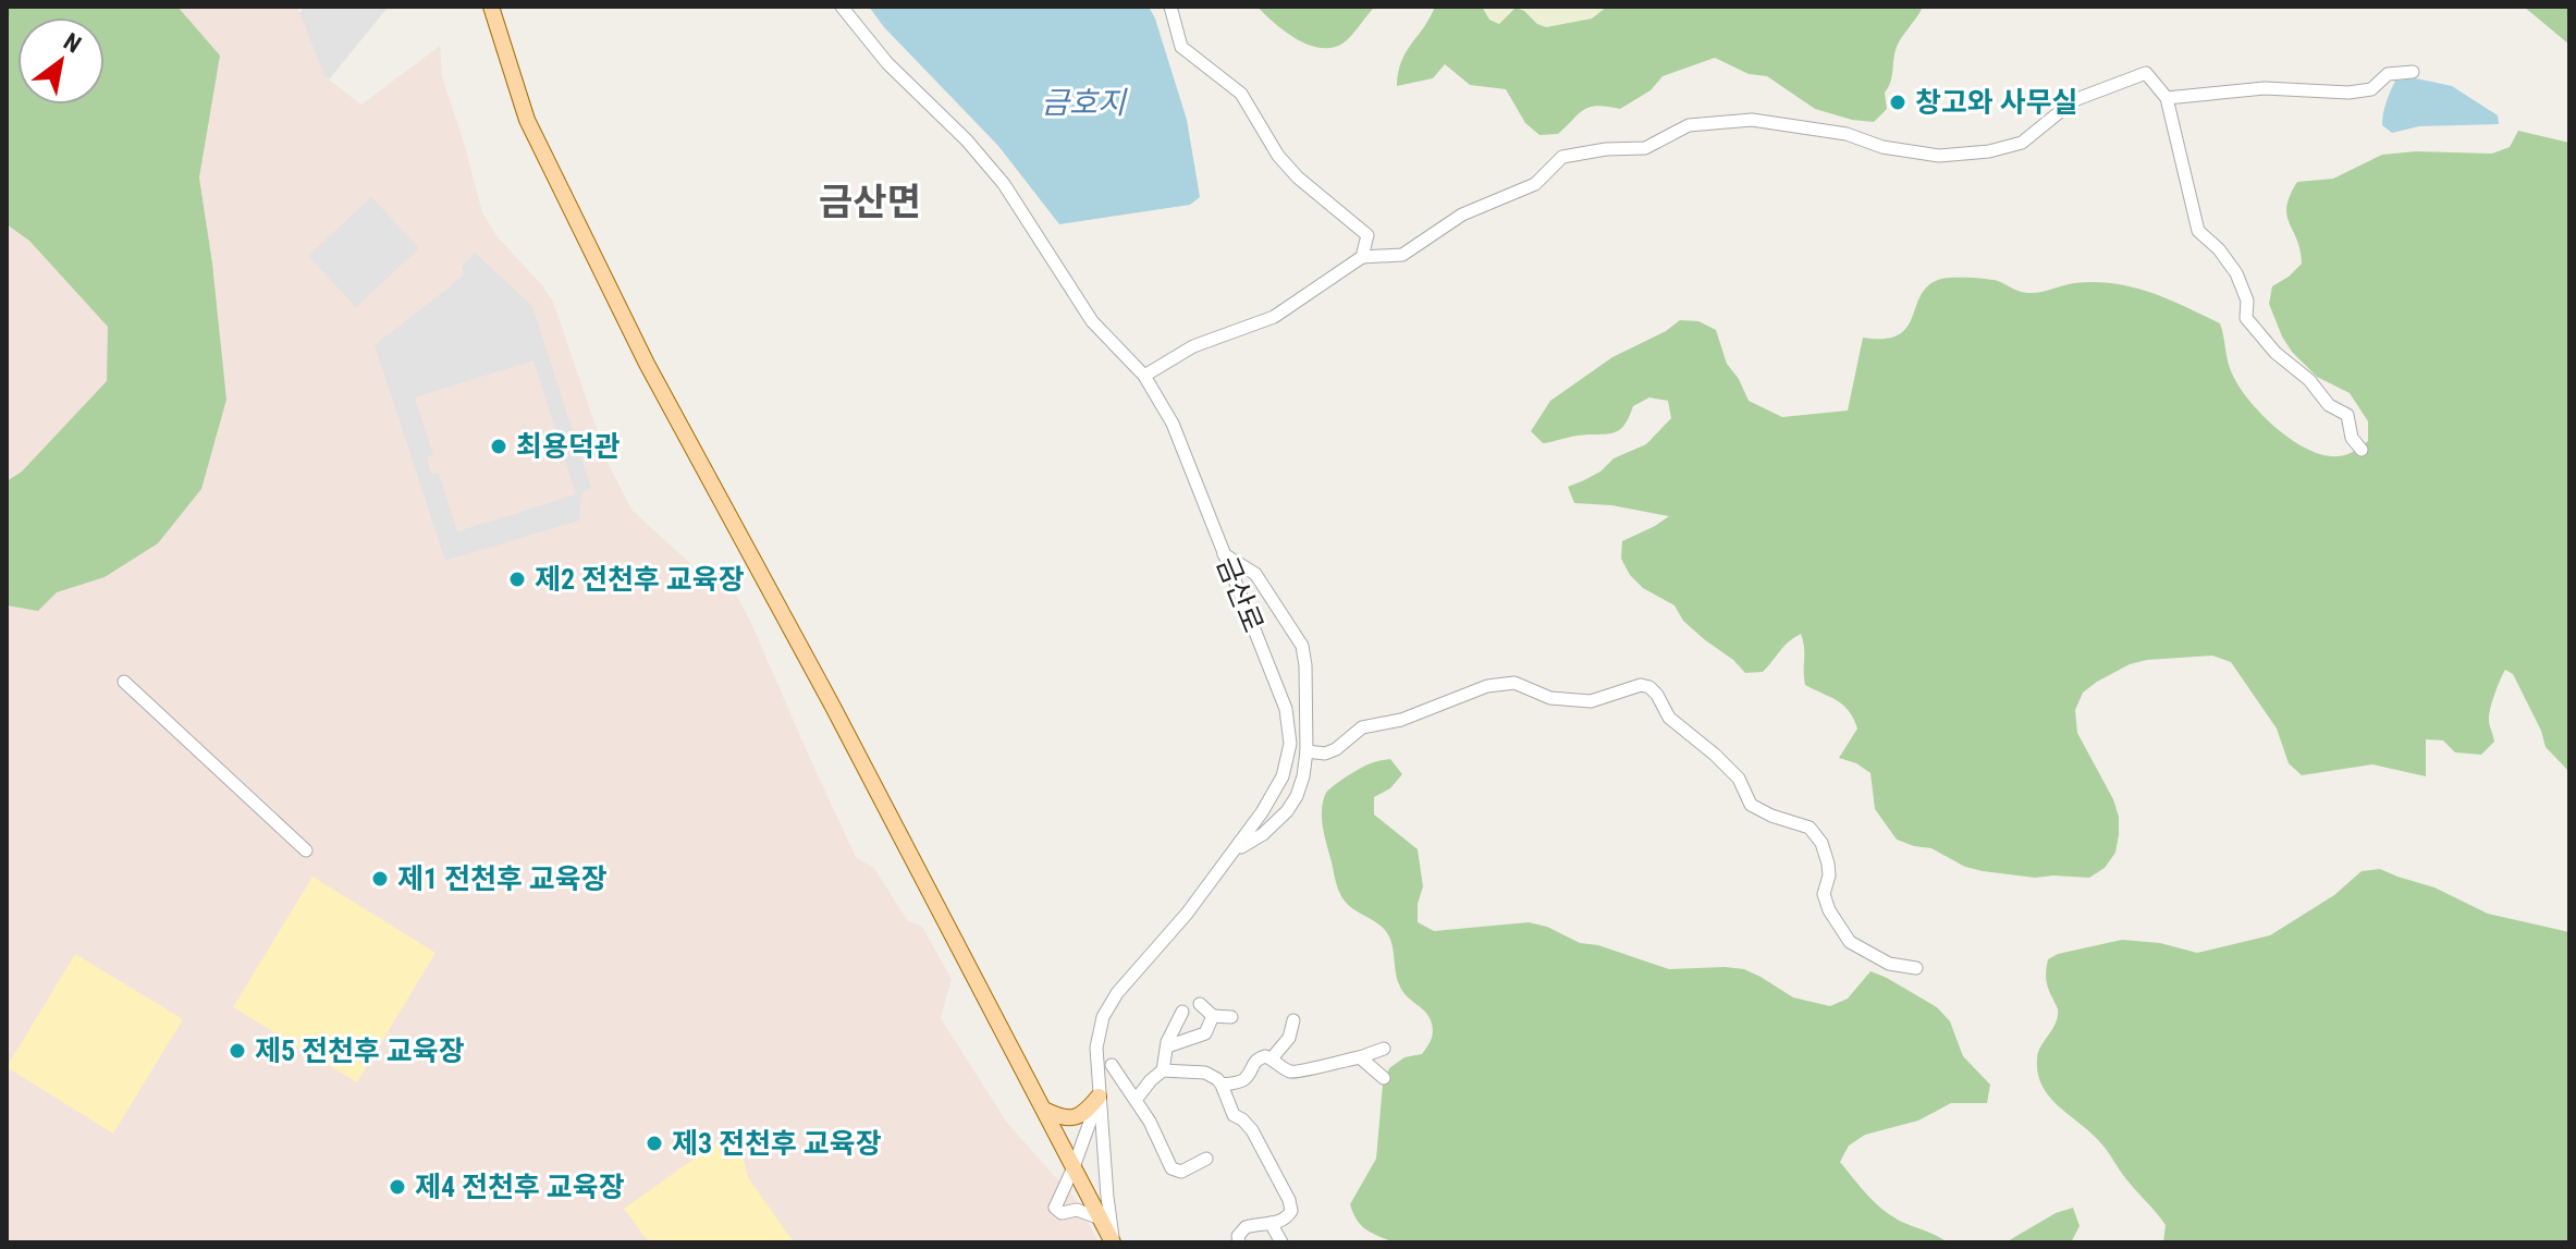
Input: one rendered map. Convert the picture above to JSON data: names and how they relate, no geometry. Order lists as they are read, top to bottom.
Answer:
{
  "streets": {
    "street": ["금산로"]
  },
  "districts": ["금산면"],
  "water": ["금호지"],
  "places": [
    "창고와 사무실",
    "최용덕관",
    "제2 전천후 교육장",
    "제1 전천후 교육장",
    "제5 전천후 교육장",
    "제3 전천후 교육장",
    "제4 전천후 교육장"
  ],
  "north": "top right"
}
